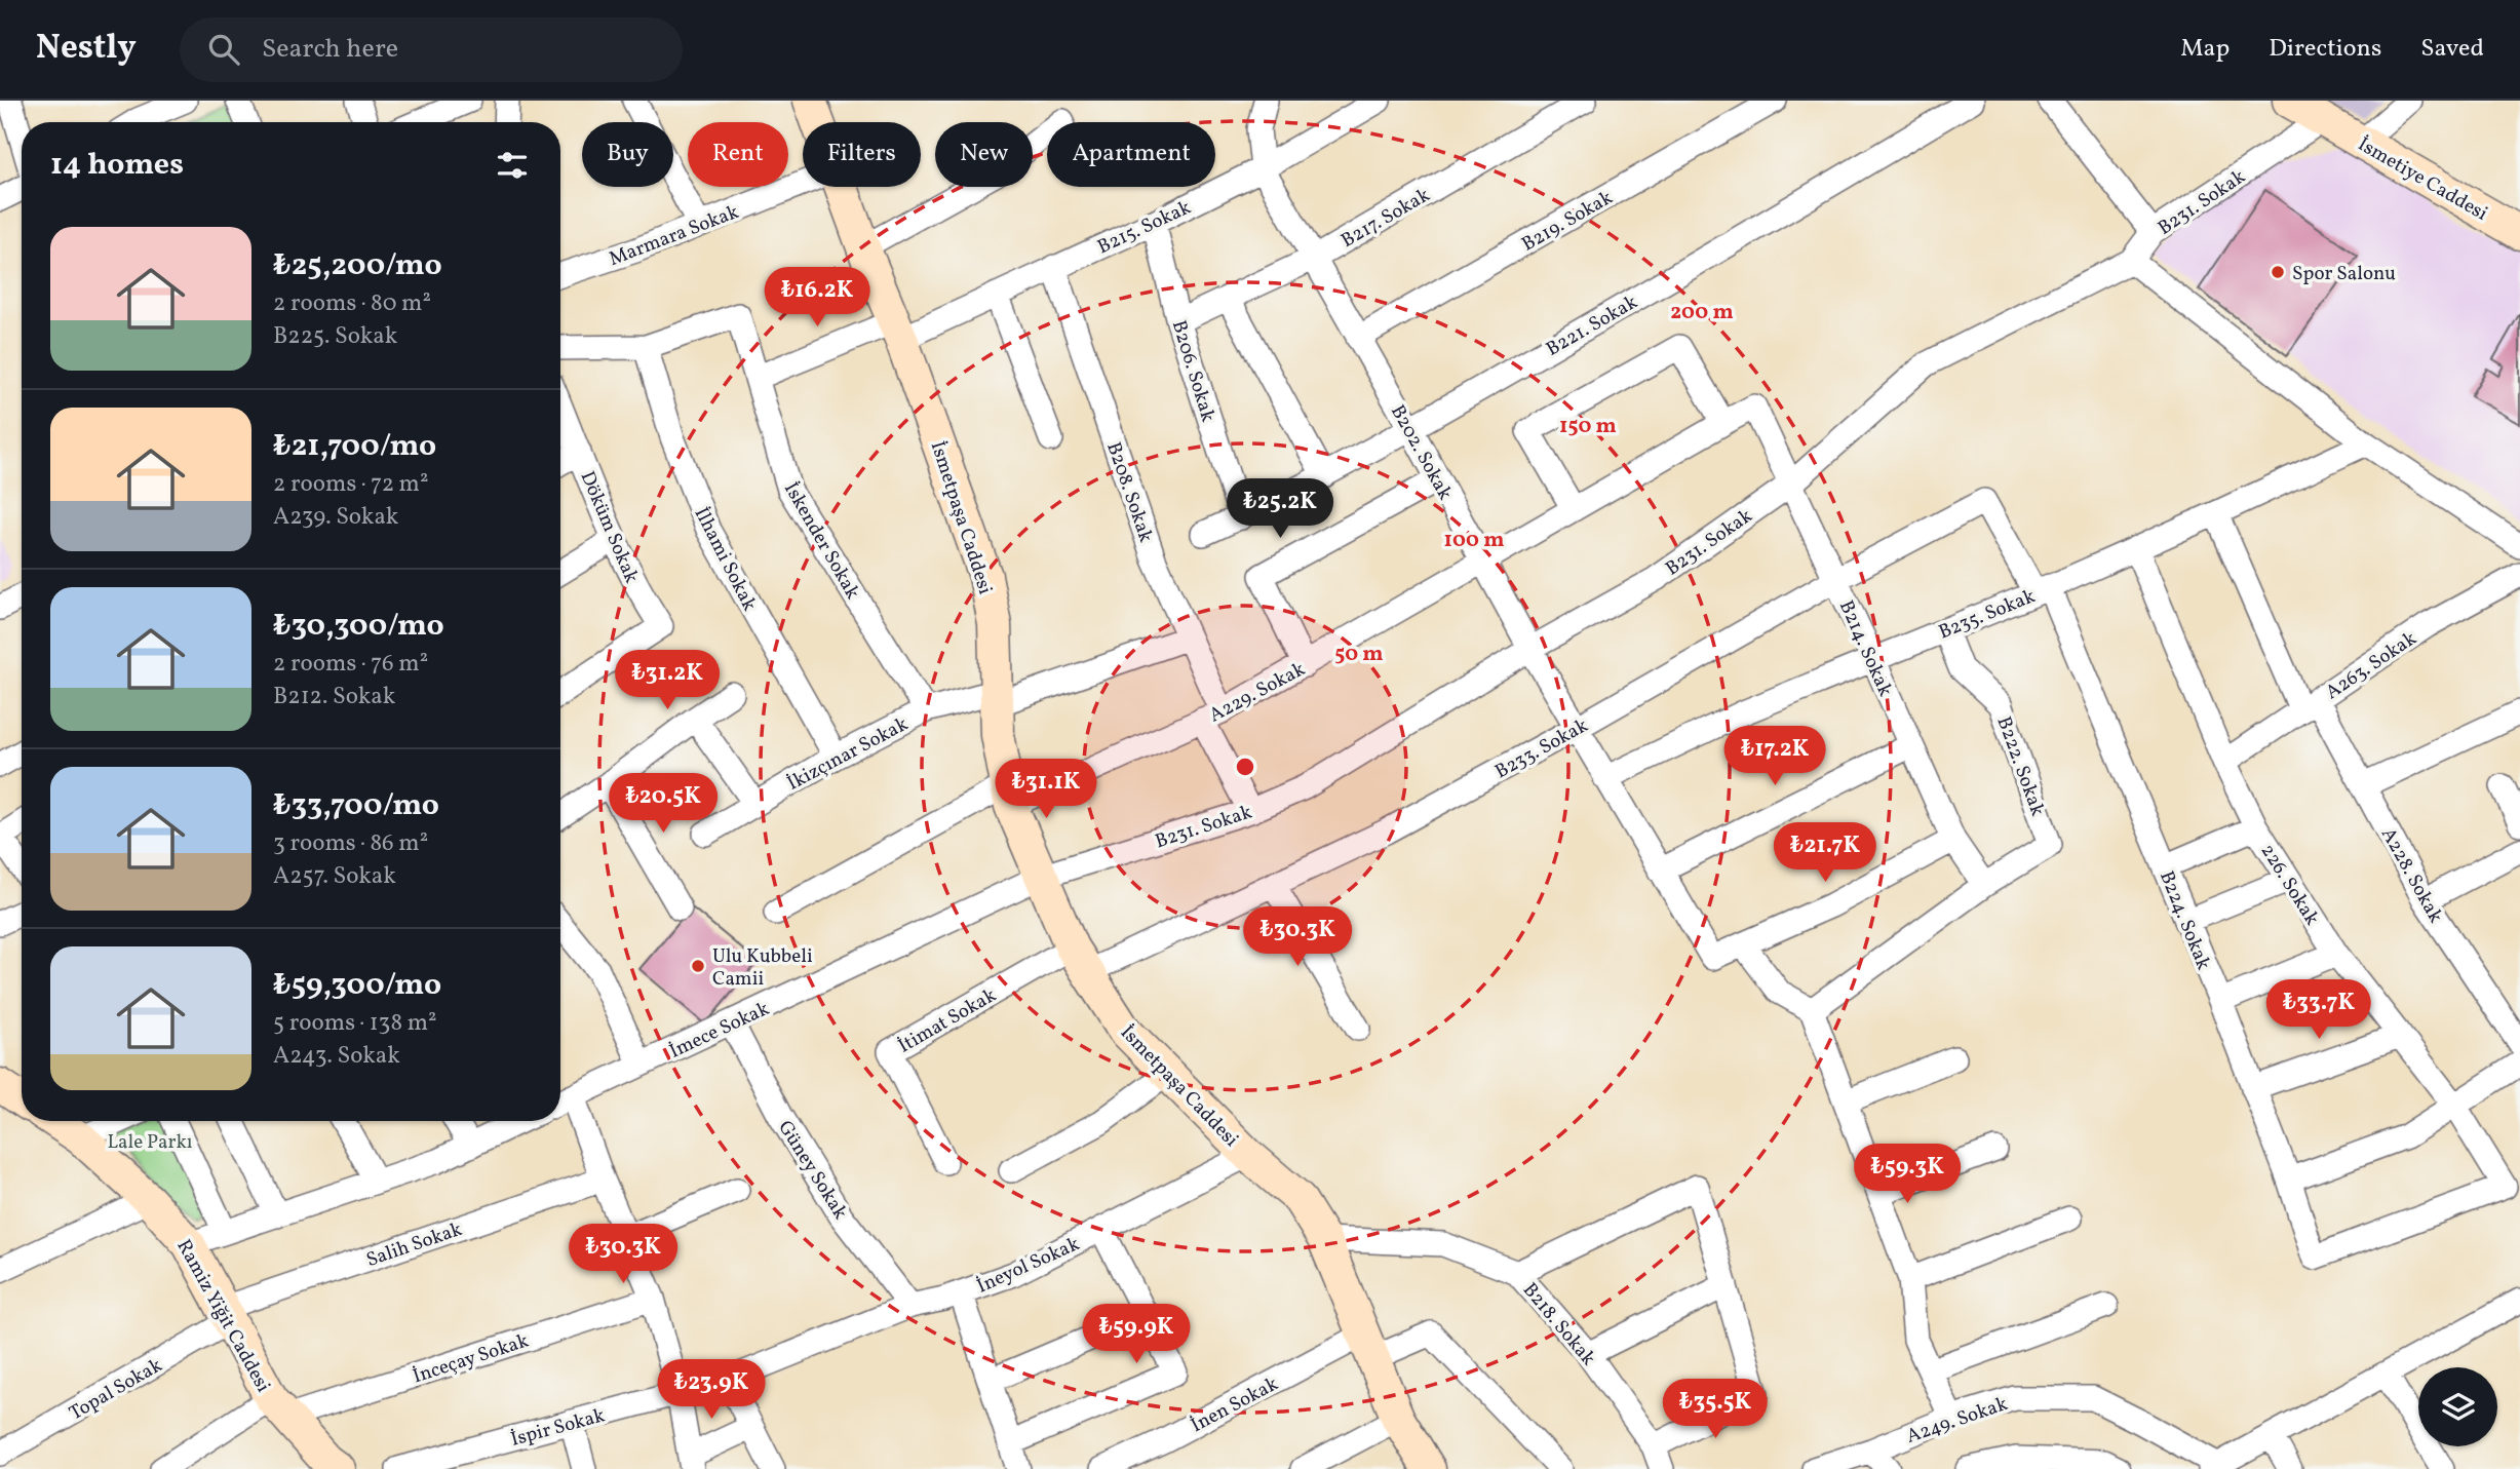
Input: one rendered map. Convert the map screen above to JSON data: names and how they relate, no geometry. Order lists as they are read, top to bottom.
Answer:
{
  "streets": {
    "main road": ["İsmetiye Caddesi", "İsmetpaşa Caddesi", "Ramiz Yiğit Caddesi"],
    "street": [
      "B231. Sokak",
      "B217. Sokak",
      "B219. Sokak",
      "B215. Sokak",
      "Marmara Sokak",
      "B221. Sokak",
      "B206. Sokak",
      "B202. Sokak",
      "B208. Sokak",
      "Döküm Sokak",
      "İskender Sokak",
      "İlhami Sokak",
      "B235. Sokak",
      "B214. Sokak",
      "A263. Sokak",
      "A229. Sokak",
      "B233. Sokak",
      "İkizçınar Sokak",
      "B222. Sokak",
      "A228. Sokak",
      "226. Sokak",
      "B224. Sokak",
      "İtimat Sokak",
      "İmece Sokak",
      "Güney Sokak",
      "Salih Sokak",
      "İneyol Sokak",
      "B218. Sokak",
      "İnceçay Sokak",
      "Topal Sokak",
      "İnen Sokak",
      "A249. Sokak",
      "İspir Sokak"
    ]
  },
  "crossings": [
    ["İsmetiye Caddesi", "B231. Sokak"],
    ["B231. Sokak", "B202. Sokak"],
    ["B231. Sokak", "B208. Sokak"],
    ["B231. Sokak", "İsmetpaşa Caddesi"],
    ["B231. Sokak", "B214. Sokak"],
    ["B231. Sokak", "İmece Sokak"],
    ["B217. Sokak", "B206. Sokak"],
    ["B217. Sokak", "B202. Sokak"],
    ["B219. Sokak", "B202. Sokak"],
    ["B215. Sokak", "B206. Sokak"],
    ["B215. Sokak", "B202. Sokak"],
    ["B215. Sokak", "B208. Sokak"],
    ["B215. Sokak", "İsmetpaşa Caddesi"],
    ["B215. Sokak", "İskender Sokak"],
    ["B221. Sokak", "B206. Sokak"],
    ["B221. Sokak", "B202. Sokak"],
    ["B202. Sokak", "B235. Sokak"],
    ["B202. Sokak", "A229. Sokak"],
    ["B202. Sokak", "B233. Sokak"],
    ["B208. Sokak", "A229. Sokak"],
    ["B208. Sokak", "İkizçınar Sokak"],
    ["İsmetpaşa Caddesi", "A229. Sokak"],
    ["İsmetpaşa Caddesi", "B233. Sokak"],
    ["İsmetpaşa Caddesi", "İkizçınar Sokak"],
    ["İsmetpaşa Caddesi", "İtimat Sokak"],
    ["İsmetpaşa Caddesi", "İmece Sokak"],
    ["İsmetpaşa Caddesi", "İneyol Sokak"],
    ["İsmetpaşa Caddesi", "B218. Sokak"],
    ["İsmetpaşa Caddesi", "İnen Sokak"],
    ["İskender Sokak", "İlhami Sokak"],
    ["İskender Sokak", "İkizçınar Sokak"],
    ["İlhami Sokak", "İkizçınar Sokak"],
    ["B235. Sokak", "B214. Sokak"],
    ["B235. Sokak", "B222. Sokak"],
    ["B235. Sokak", "A228. Sokak"],
    ["B235. Sokak", "226. Sokak"],
    ["B235. Sokak", "B224. Sokak"],
    ["B214. Sokak", "A229. Sokak"],
    ["B214. Sokak", "B233. Sokak"],
    ["B214. Sokak", "B222. Sokak"],
    ["A263. Sokak", "A228. Sokak"],
    ["A263. Sokak", "226. Sokak"],
    ["B233. Sokak", "B224. Sokak"],
    ["B233. Sokak", "İtimat Sokak"],
    ["226. Sokak", "B224. Sokak"],
    ["İmece Sokak", "Güney Sokak"],
    ["Güney Sokak", "İneyol Sokak"],
    ["Salih Sokak", "Ramiz Yiğit Caddesi"],
    ["Salih Sokak", "Topal Sokak"],
    ["İneyol Sokak", "İspir Sokak"],
    ["Ramiz Yiğit Caddesi", "İnceçay Sokak"],
    ["Ramiz Yiğit Caddesi", "Topal Sokak"]
  ],
  "parks": ["Lale Parkı"],
  "places": ["Spor Salonu", "Ulu Kubbeli Camii"],
  "page": {
    "header": "Nestly",
    "search": "Search here",
    "nav": ["Map", "Directions", "Saved"],
    "chip": [
      "Buy",
      "Rent",
      "Filters",
      "New",
      "Apartment"
    ],
    "heading": "14 homes",
    "list": [
      {
        "name": "₺25,200/mo",
        "note": "2 rooms · 80 m² · B225. Sokak"
      },
      {
        "name": "₺21,700/mo",
        "note": "2 rooms · 72 m² · A239. Sokak"
      },
      {
        "name": "₺30,300/mo",
        "note": "2 rooms · 76 m² · B212. Sokak"
      },
      {
        "name": "₺33,700/mo",
        "note": "3 rooms · 86 m² · A257. Sokak"
      },
      {
        "name": "₺59,300/mo",
        "note": "5 rooms · 138 m² · A243. Sokak"
      }
    ],
    "price": [
      "₺16.2K",
      "₺25.2K",
      "₺31.2K",
      "₺17.2K",
      "₺31.1K",
      "₺20.5K",
      "₺21.7K",
      "₺30.3K",
      "₺33.7K",
      "₺59.3K",
      "₺30.3K",
      "₺59.9K",
      "₺23.9K",
      "₺35.5K"
    ]
  },
  "rings": [
    "200 m",
    "150 m",
    "100 m",
    "50 m"
  ]
}
